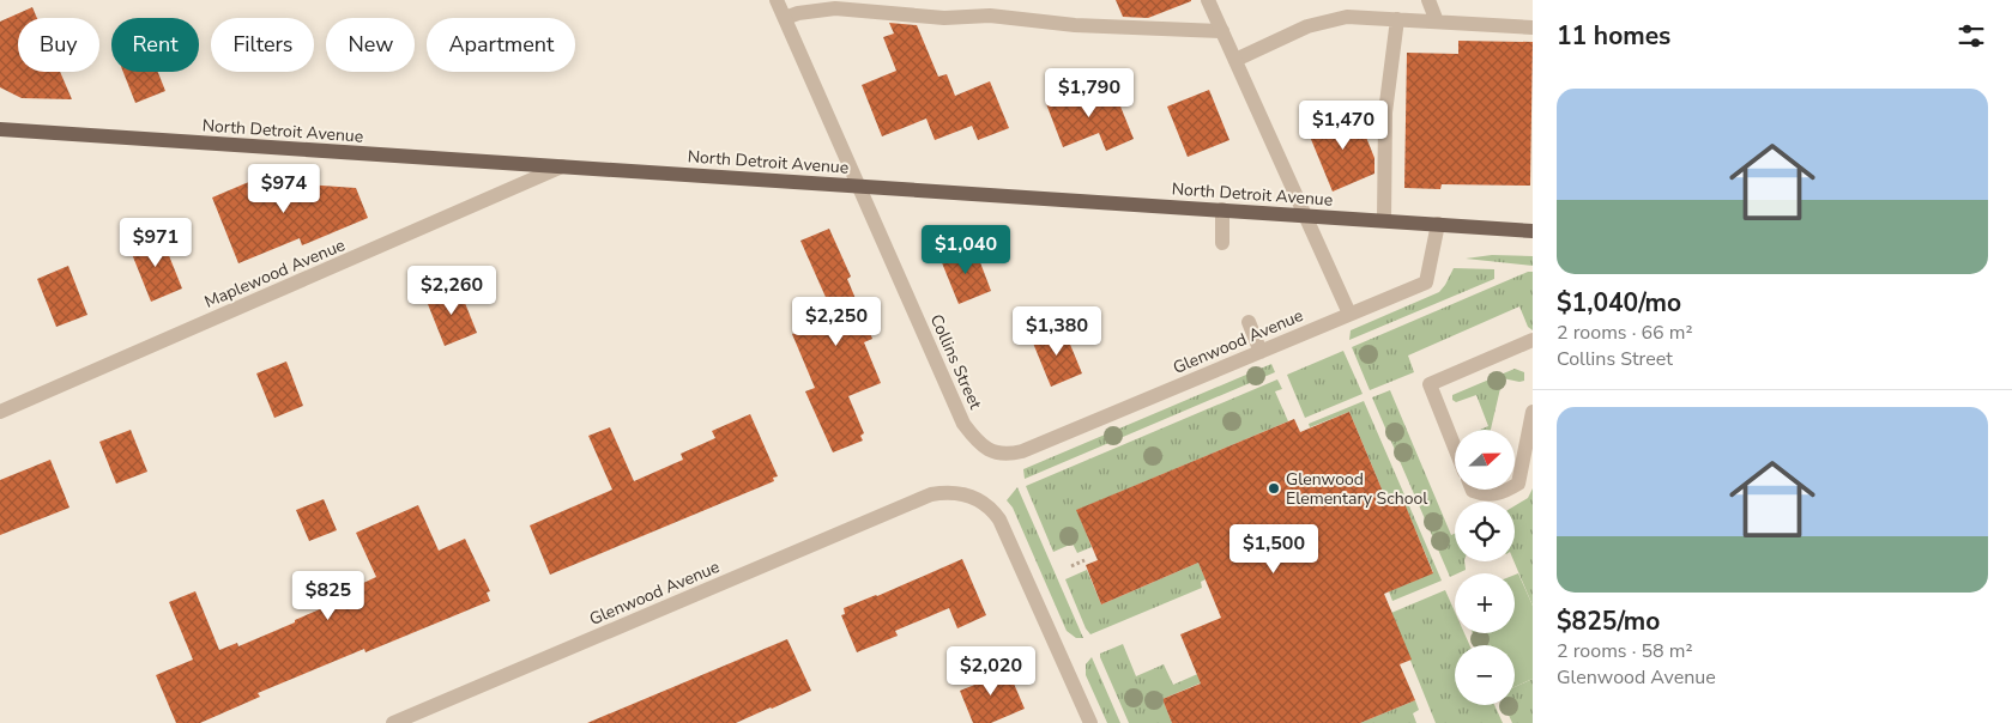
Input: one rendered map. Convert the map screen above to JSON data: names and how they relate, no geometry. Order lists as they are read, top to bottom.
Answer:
{
  "streets": {
    "main road": ["North Detroit Avenue"],
    "street": ["Maplewood Avenue", "Glenwood Avenue", "Collins Street"]
  },
  "crossings": [
    ["North Detroit Avenue", "Maplewood Avenue"],
    ["North Detroit Avenue", "Glenwood Avenue"],
    ["North Detroit Avenue", "Collins Street"],
    ["Glenwood Avenue", "Collins Street"]
  ],
  "places": ["Glenwood Elementary School"],
  "north": "right",
  "page": {
    "heading": "11 homes",
    "chip": [
      "Buy",
      "Rent",
      "Filters",
      "New",
      "Apartment"
    ],
    "price": [
      "$1,790",
      "$1,470",
      "$974",
      "$971",
      "$1,040",
      "$2,260",
      "$2,250",
      "$1,380",
      "$1,500",
      "$825",
      "$2,020"
    ],
    "list": [
      {
        "name": "$1,040/mo",
        "note": "2 rooms · 66 m² · Collins Street"
      },
      {
        "name": "$825/mo",
        "note": "2 rooms · 58 m² · Glenwood Avenue"
      }
    ],
    "map_buttons": ["+", "−"]
  }
}
